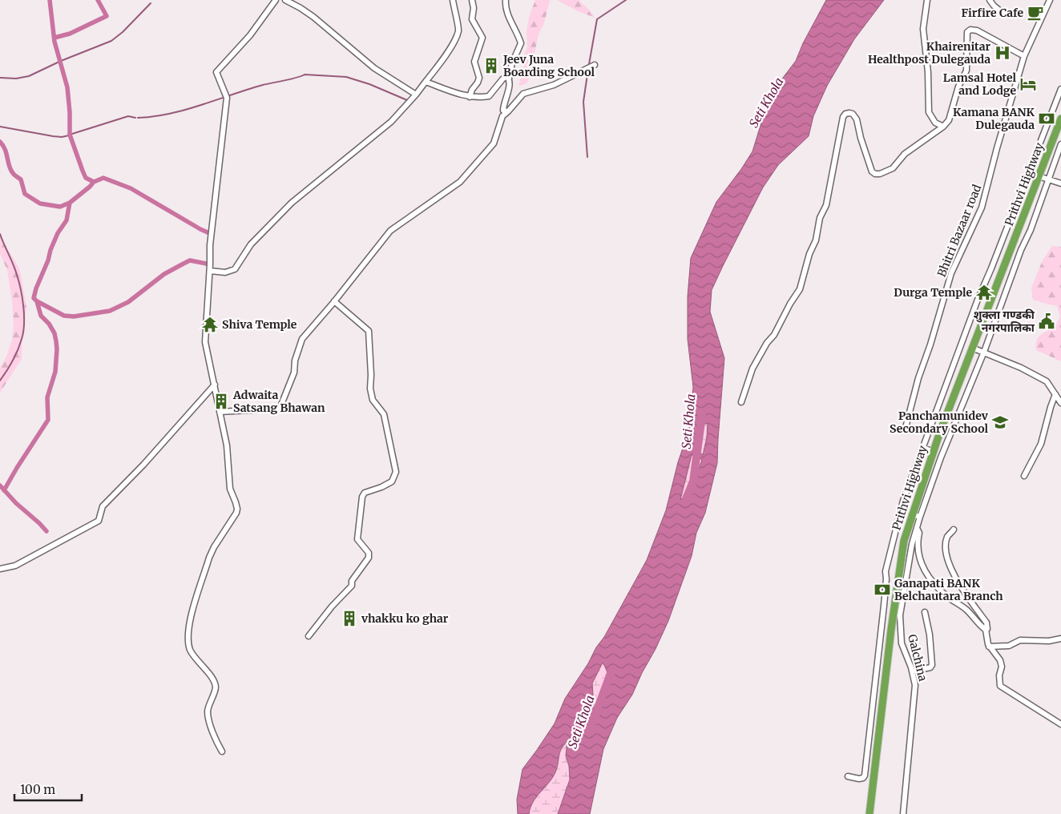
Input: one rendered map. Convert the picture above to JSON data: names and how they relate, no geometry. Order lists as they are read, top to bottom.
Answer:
{
  "streets": {
    "highway": ["Prithvi Highway"],
    "street": ["Bhitri Bazaar road", "Galchina"]
  },
  "water": ["Seti Khola"],
  "places": {
    "cafe": ["Firfire Cafe"],
    "hospital": ["Khairenitar Healthpost Dulegauda"],
    "building": ["Jeev Juna Boarding School", "Adwaita Satsang Bhawan", "vhakku ko ghar"],
    "hotel": ["Lamsal Hotel and Lodge"],
    "bank": ["Kamana BANK Dulegauda", "Ganapati BANK Belchautara Branch"],
    "temple": ["Durga Temple", "Shiva Temple"],
    "public building": ["शुक्ला गण्डकी नगरपालिका"],
    "school or university": ["Panchamunidev Secondary School"]
  },
  "scale_bar": "100 m"
}
